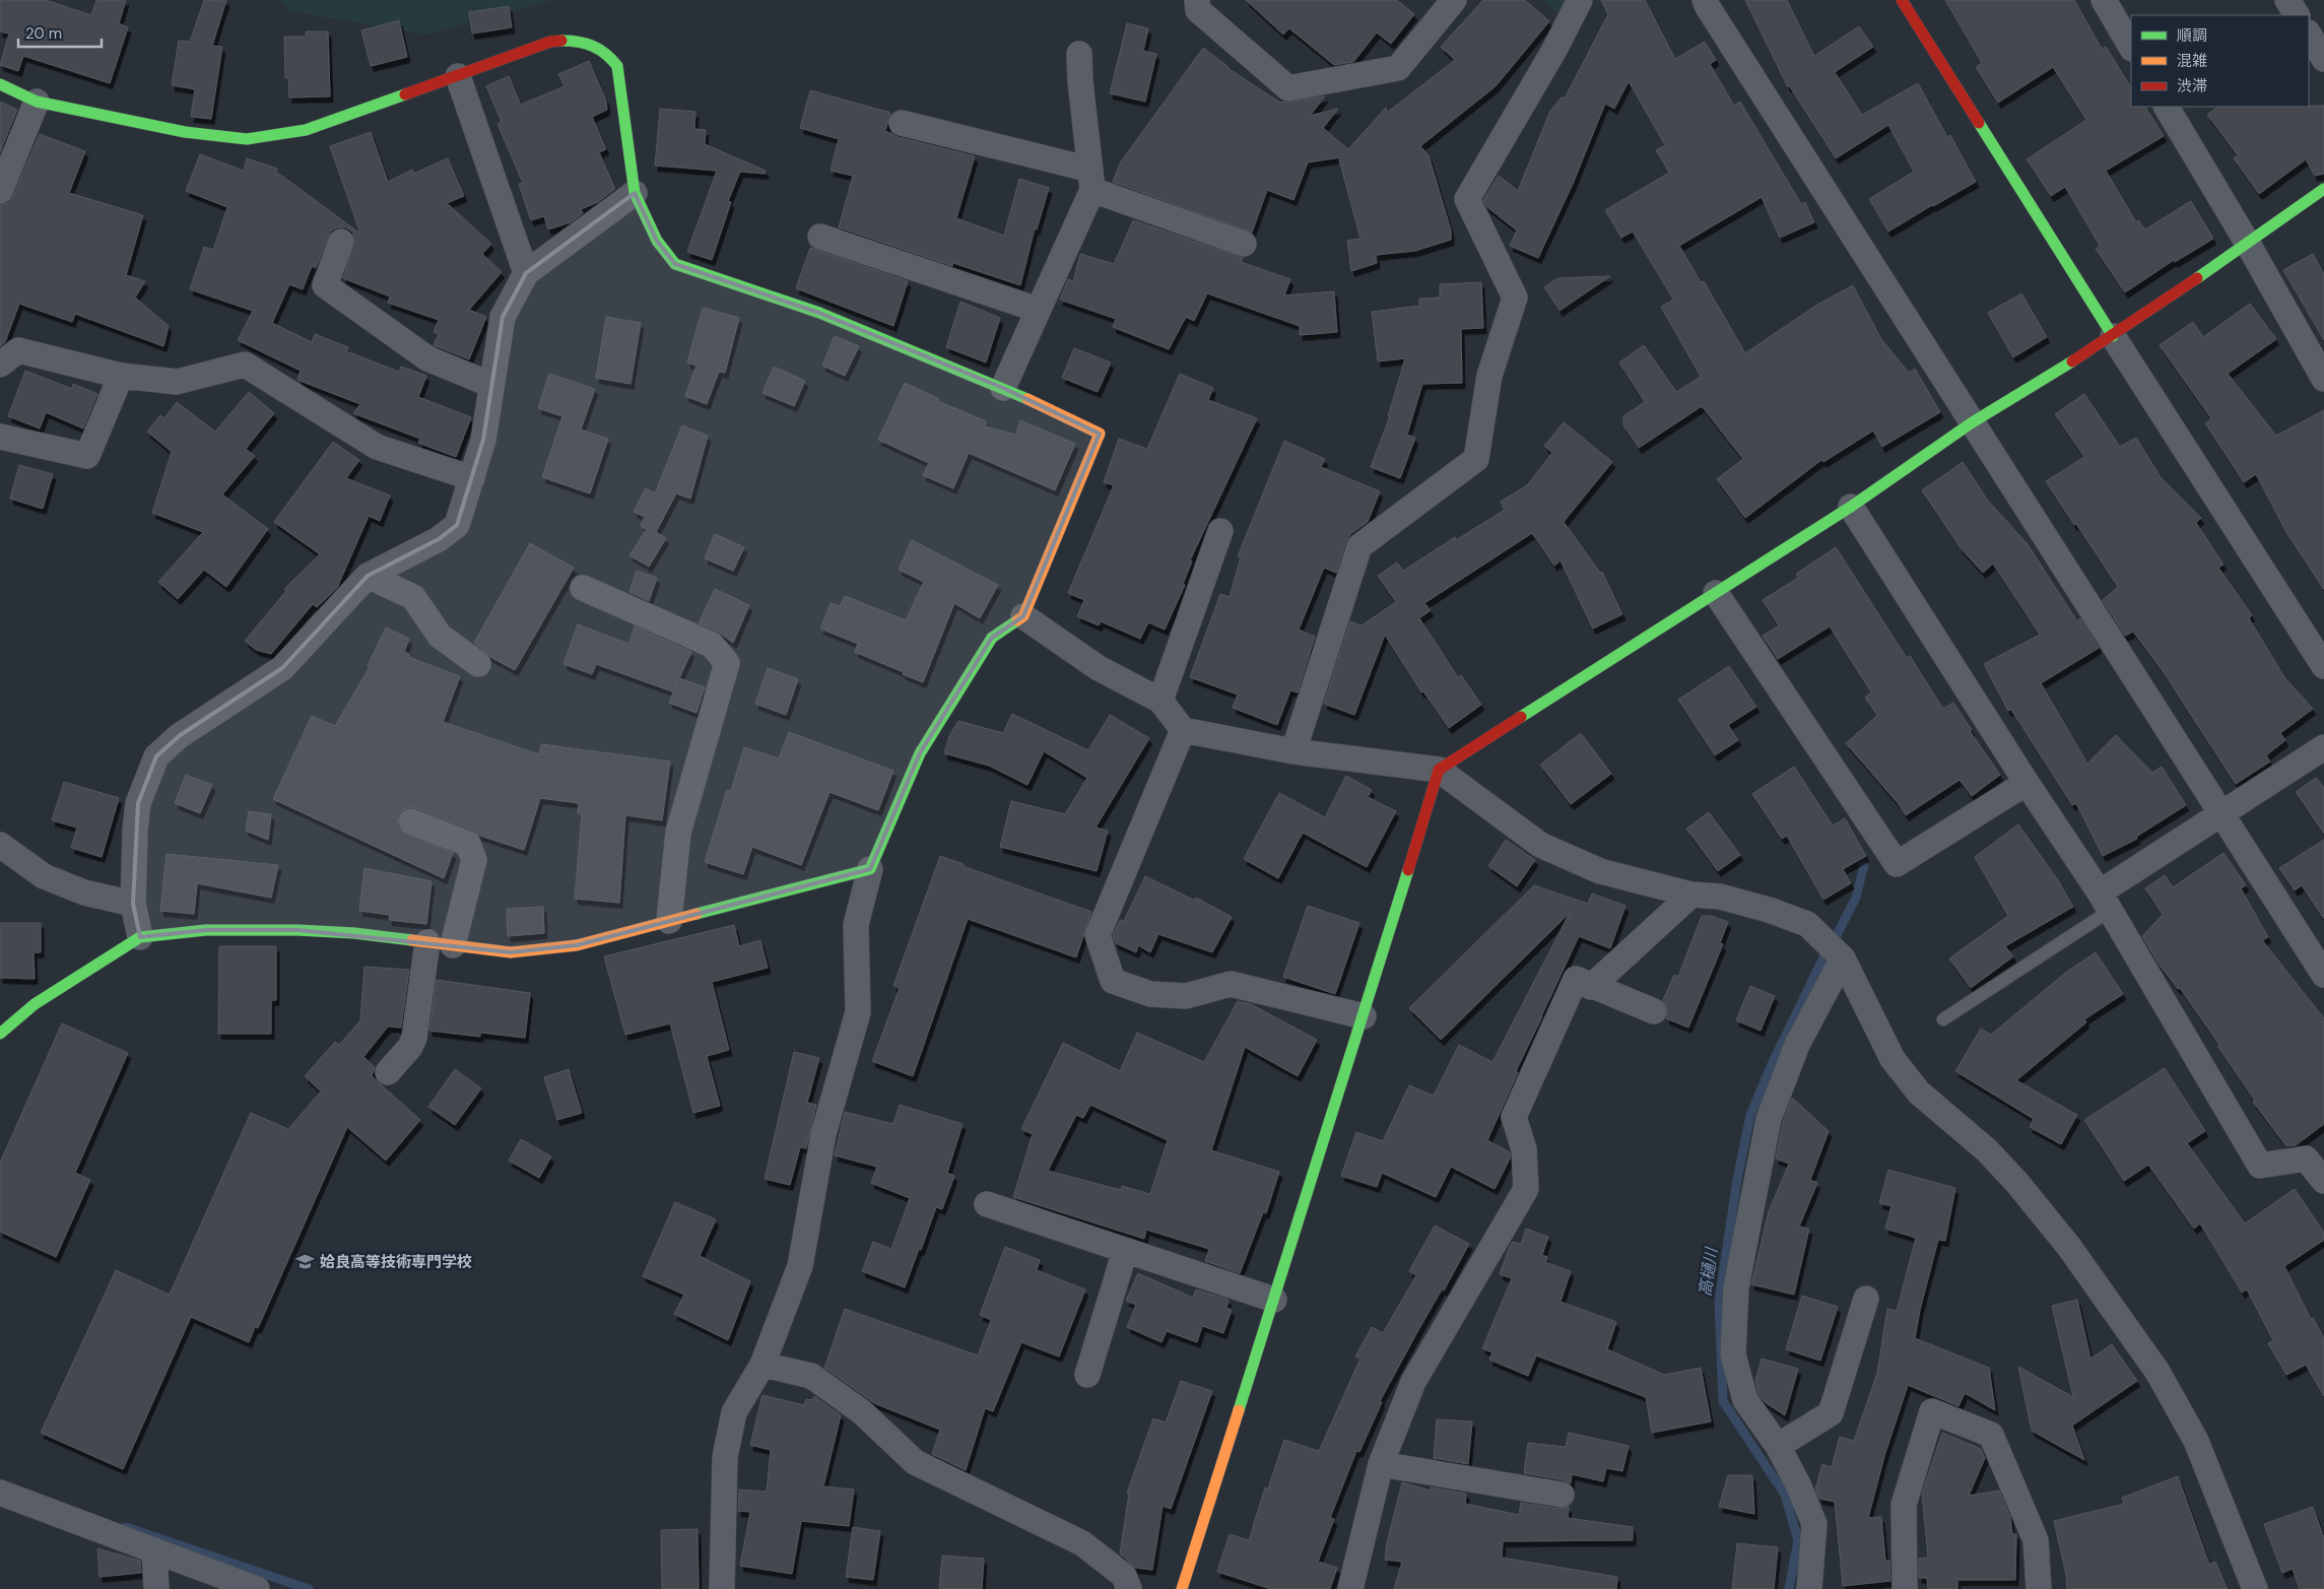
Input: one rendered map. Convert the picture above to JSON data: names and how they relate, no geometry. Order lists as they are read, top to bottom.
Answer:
{
  "water": ["高樋川"],
  "places": {
    "school or university": ["姶良高等技術専門学校"]
  },
  "legend": ["順調", "混雑", "渋滞"],
  "scale_bar": "20 m"
}
